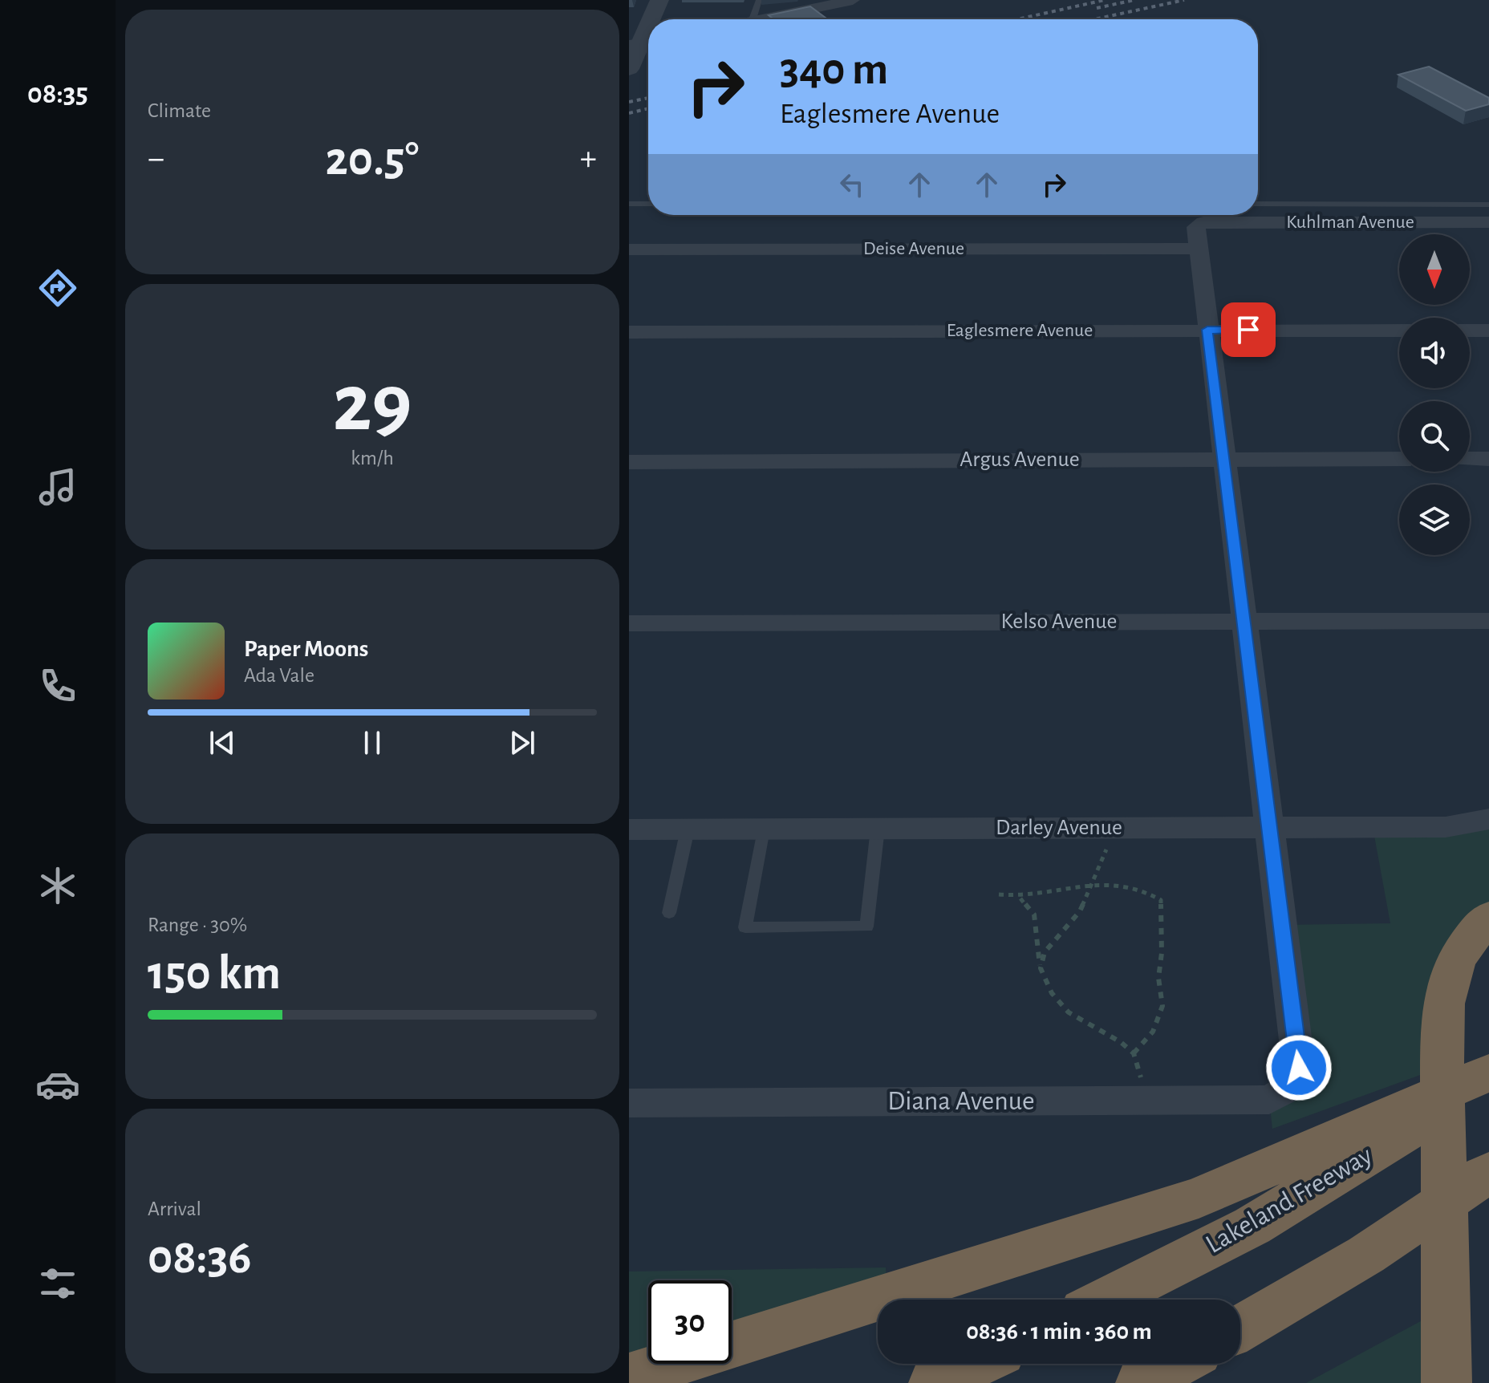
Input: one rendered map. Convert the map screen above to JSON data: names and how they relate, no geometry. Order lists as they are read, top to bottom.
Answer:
{
  "streets": {
    "highway": ["Lakeland Freeway"],
    "street": [
      "Kuhlman Avenue",
      "Deise Avenue",
      "Eaglesmere Avenue",
      "Argus Avenue",
      "Kelso Avenue",
      "Darley Avenue",
      "Diana Avenue"
    ]
  },
  "crossings": [
    ["Kuhlman Avenue", "Deise Avenue"],
    ["Darley Avenue", "Diana Avenue"]
  ],
  "north": "bottom",
  "page": {
    "tabs": "08:35",
    "tile": [
      "Climate",
      ["29", "km/h"],
      ["Range · 30%", "150 km"],
      ["Arrival", "08:36"]
    ],
    "turn": ["340 m", "Eaglesmere Avenue"],
    "heat": ["−", "20.5°", "+"],
    "song": ["Paper Moons", "Ada Vale"],
    "limit": "30",
    "trip": "08:36 · 1 min · 360 m"
  }
}
